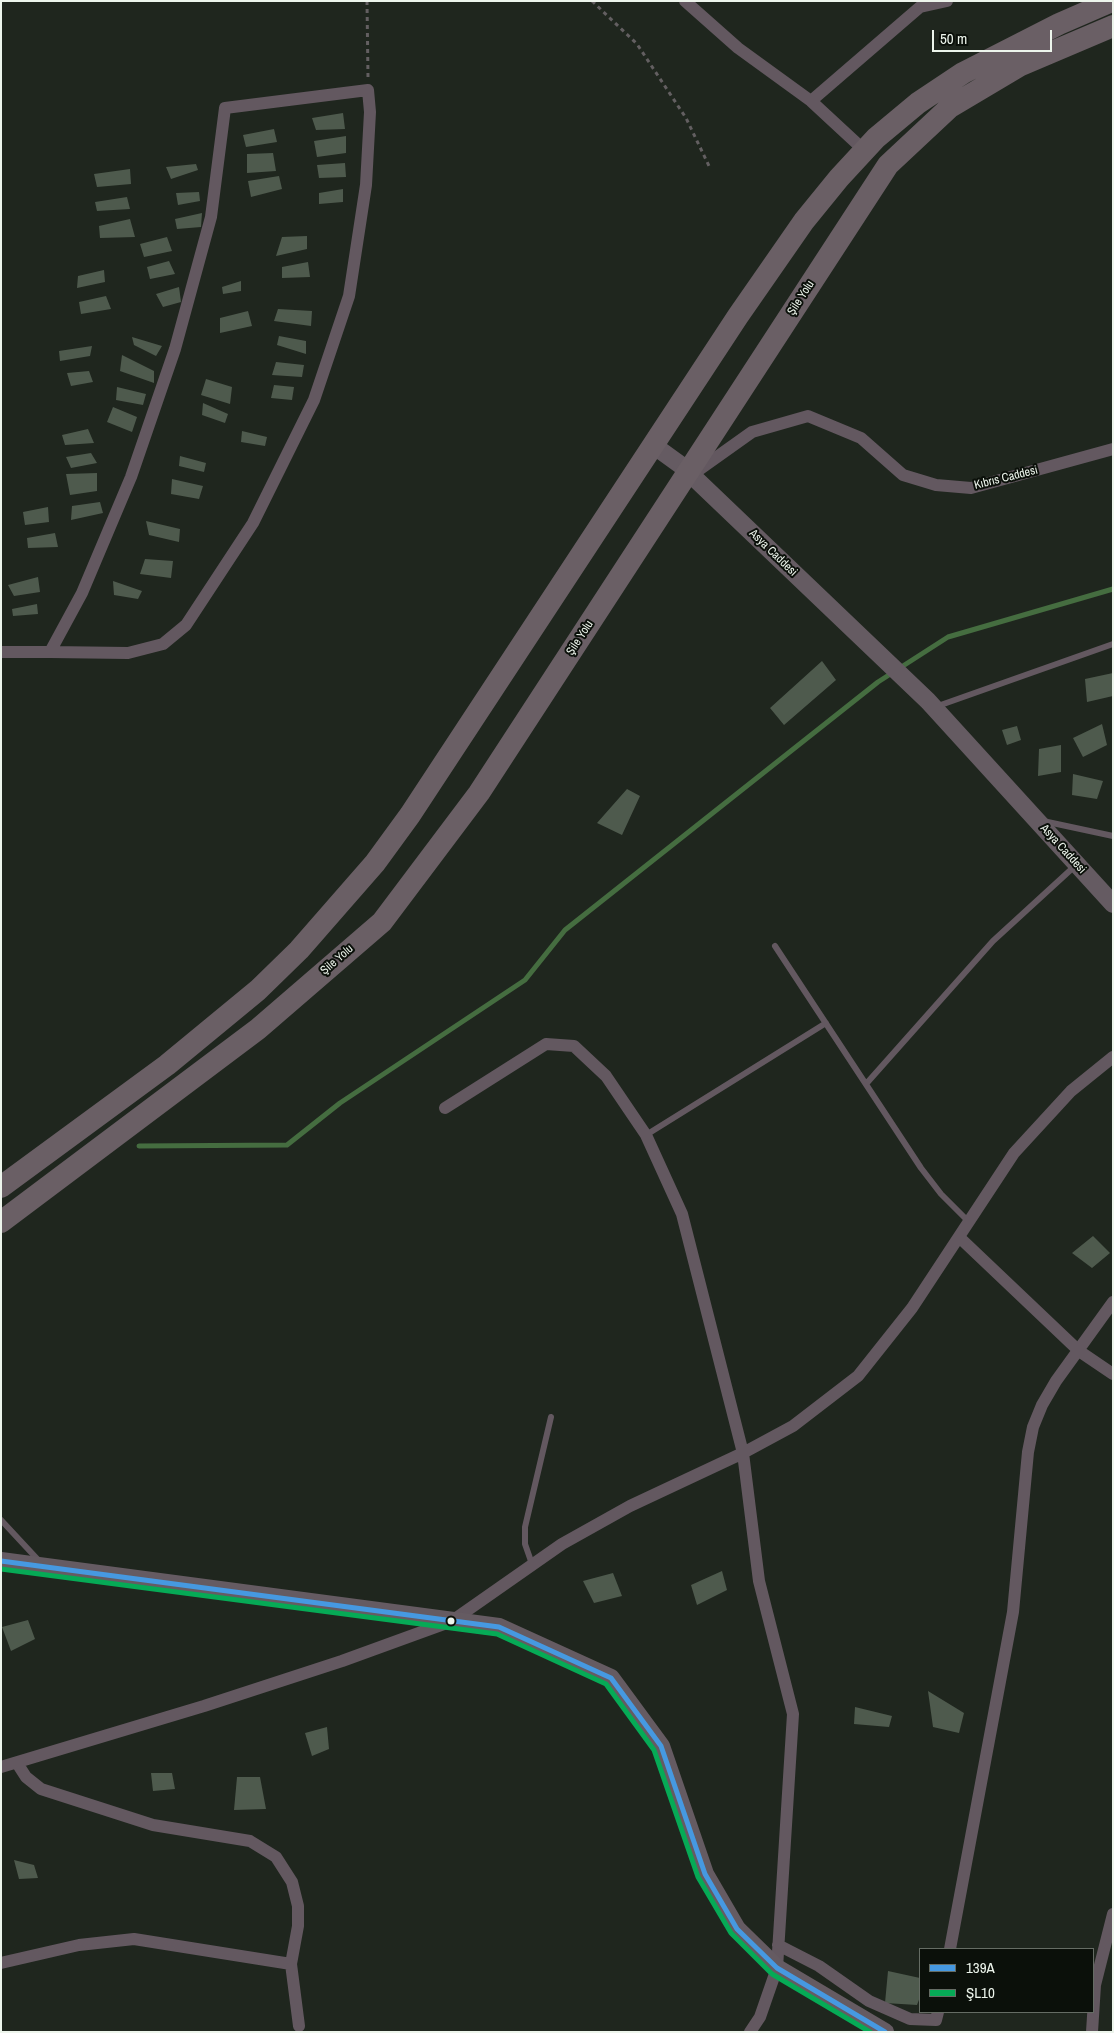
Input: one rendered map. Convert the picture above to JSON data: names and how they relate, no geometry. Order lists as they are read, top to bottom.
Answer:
{
  "streets": {
    "highway": ["Şile Yolu"],
    "street": ["Kıbrıs Caddesi", "Asya Caddesi"]
  },
  "crossings": [
    ["Şile Yolu", "Kıbrıs Caddesi"],
    ["Şile Yolu", "Asya Caddesi"],
    ["Kıbrıs Caddesi", "Asya Caddesi"]
  ],
  "lines": ["transit line 139A", "transit line ŞL10"],
  "legend": ["139A", "ŞL10"],
  "scale_bar": "50 m"
}
